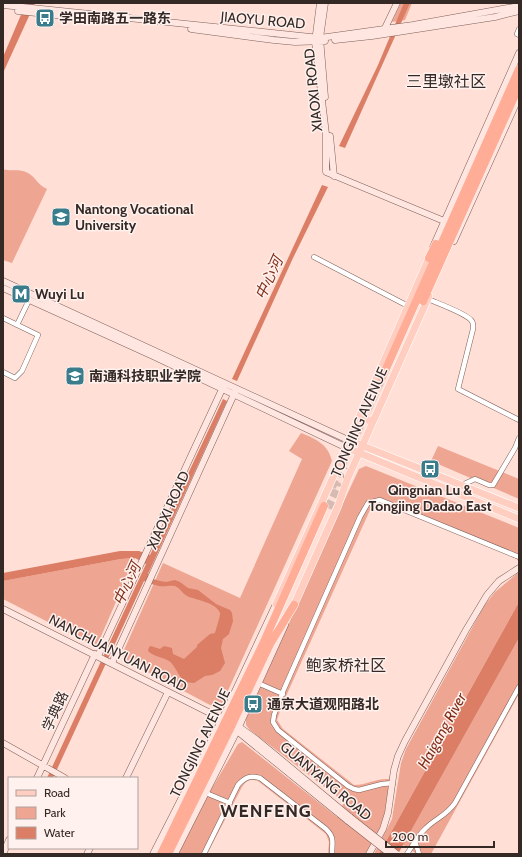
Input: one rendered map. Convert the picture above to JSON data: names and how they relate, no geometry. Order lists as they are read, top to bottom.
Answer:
{
  "streets": {
    "highway": ["TONGJING AVENUE"],
    "street": [
      "JIAOYU ROAD",
      "XIAOXI ROAD",
      "NANCHUANYUAN ROAD",
      "学典路",
      "GUANYANG ROAD"
    ]
  },
  "crossings": [
    ["JIAOYU ROAD", "XIAOXI ROAD"],
    ["XIAOXI ROAD", "NANCHUANYUAN ROAD"],
    ["XIAOXI ROAD", "学典路"],
    ["NANCHUANYUAN ROAD", "学典路"]
  ],
  "districts": ["三里墩社区", "鲍家桥社区", "WENFENG"],
  "water": ["中心河", "Haigang River"],
  "places": {
    "bus stop": ["学田南路五一路东", "Qingnian Lu & Tongjing Dadao East", "通京大道观阳路北"],
    "school or university": ["Nantong Vocational University", "南通科技职业学院"],
    "metro station": ["Wuyi Lu"]
  },
  "legend": ["Road", "Park", "Water"],
  "scale_bar": "200 m"
}
